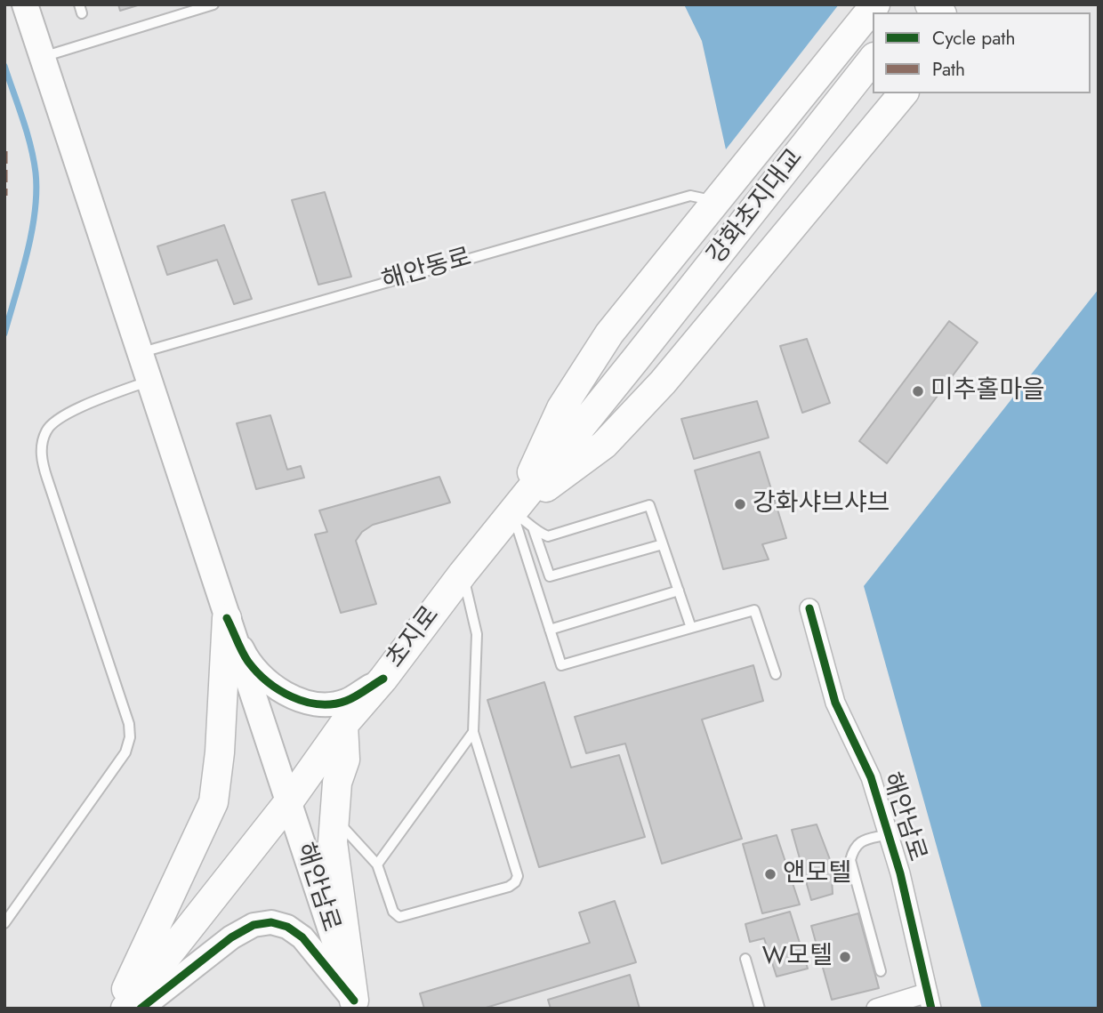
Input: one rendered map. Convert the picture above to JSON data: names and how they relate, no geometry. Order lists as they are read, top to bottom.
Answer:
{
  "streets": {
    "main road": ["강화초지대교", "초지로", "해안남로"],
    "lane": ["해안동로"]
  },
  "crossings": [
    ["강화초지대교", "초지로"],
    ["초지로", "해안남로"]
  ],
  "places": [
    "미추홀마을",
    "강화샤브샤브",
    "앤모텔",
    "W모텔"
  ],
  "legend": ["Cycle path", "Path"]
}
